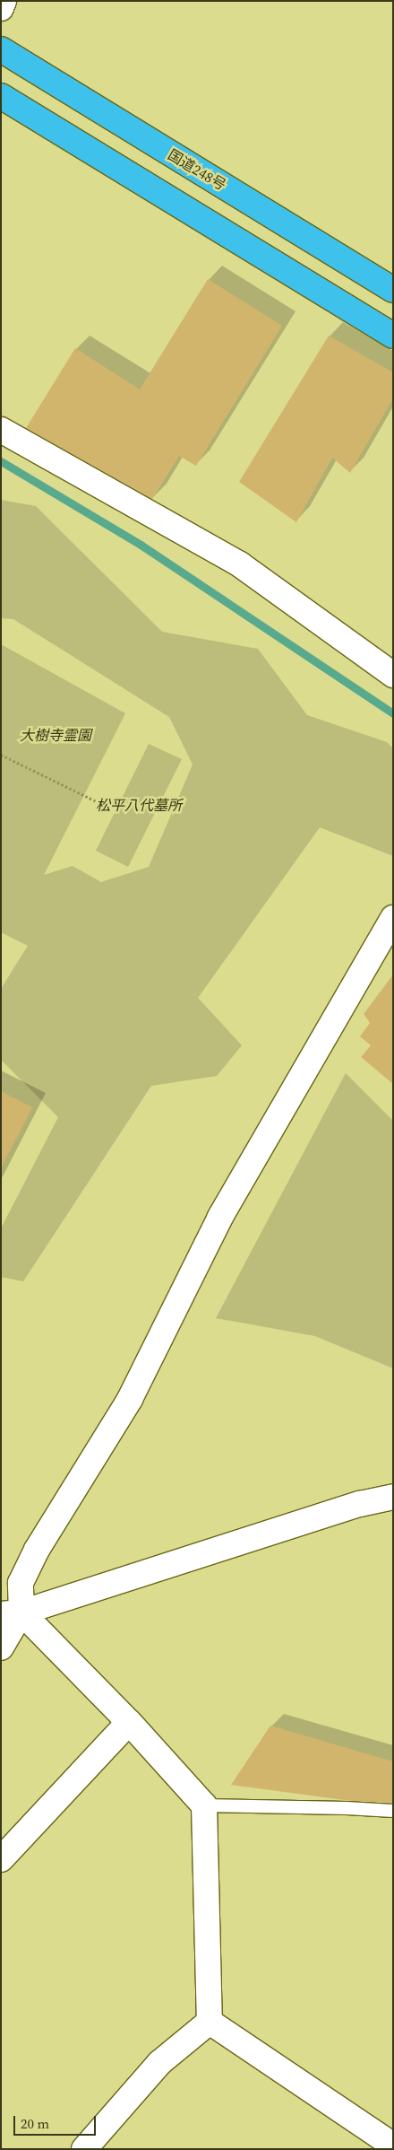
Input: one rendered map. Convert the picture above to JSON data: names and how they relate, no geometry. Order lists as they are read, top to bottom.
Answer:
{
  "streets": {
    "highway": ["国道248号"]
  },
  "parks": ["大樹寺霊園", "松平八代墓所"],
  "scale_bar": "20 m"
}
